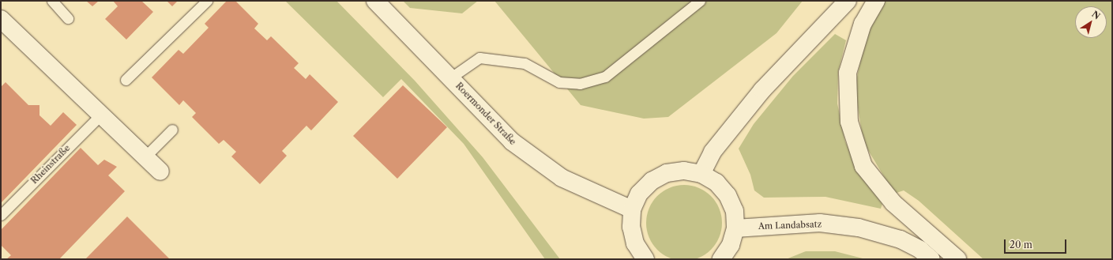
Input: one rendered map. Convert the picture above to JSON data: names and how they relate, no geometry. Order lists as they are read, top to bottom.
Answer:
{
  "streets": {
    "main road": ["Roermonder Straße", "Am Landabsatz"],
    "lane": ["Rheinstraße"]
  },
  "scale_bar": "20 m",
  "north": "top right"
}
